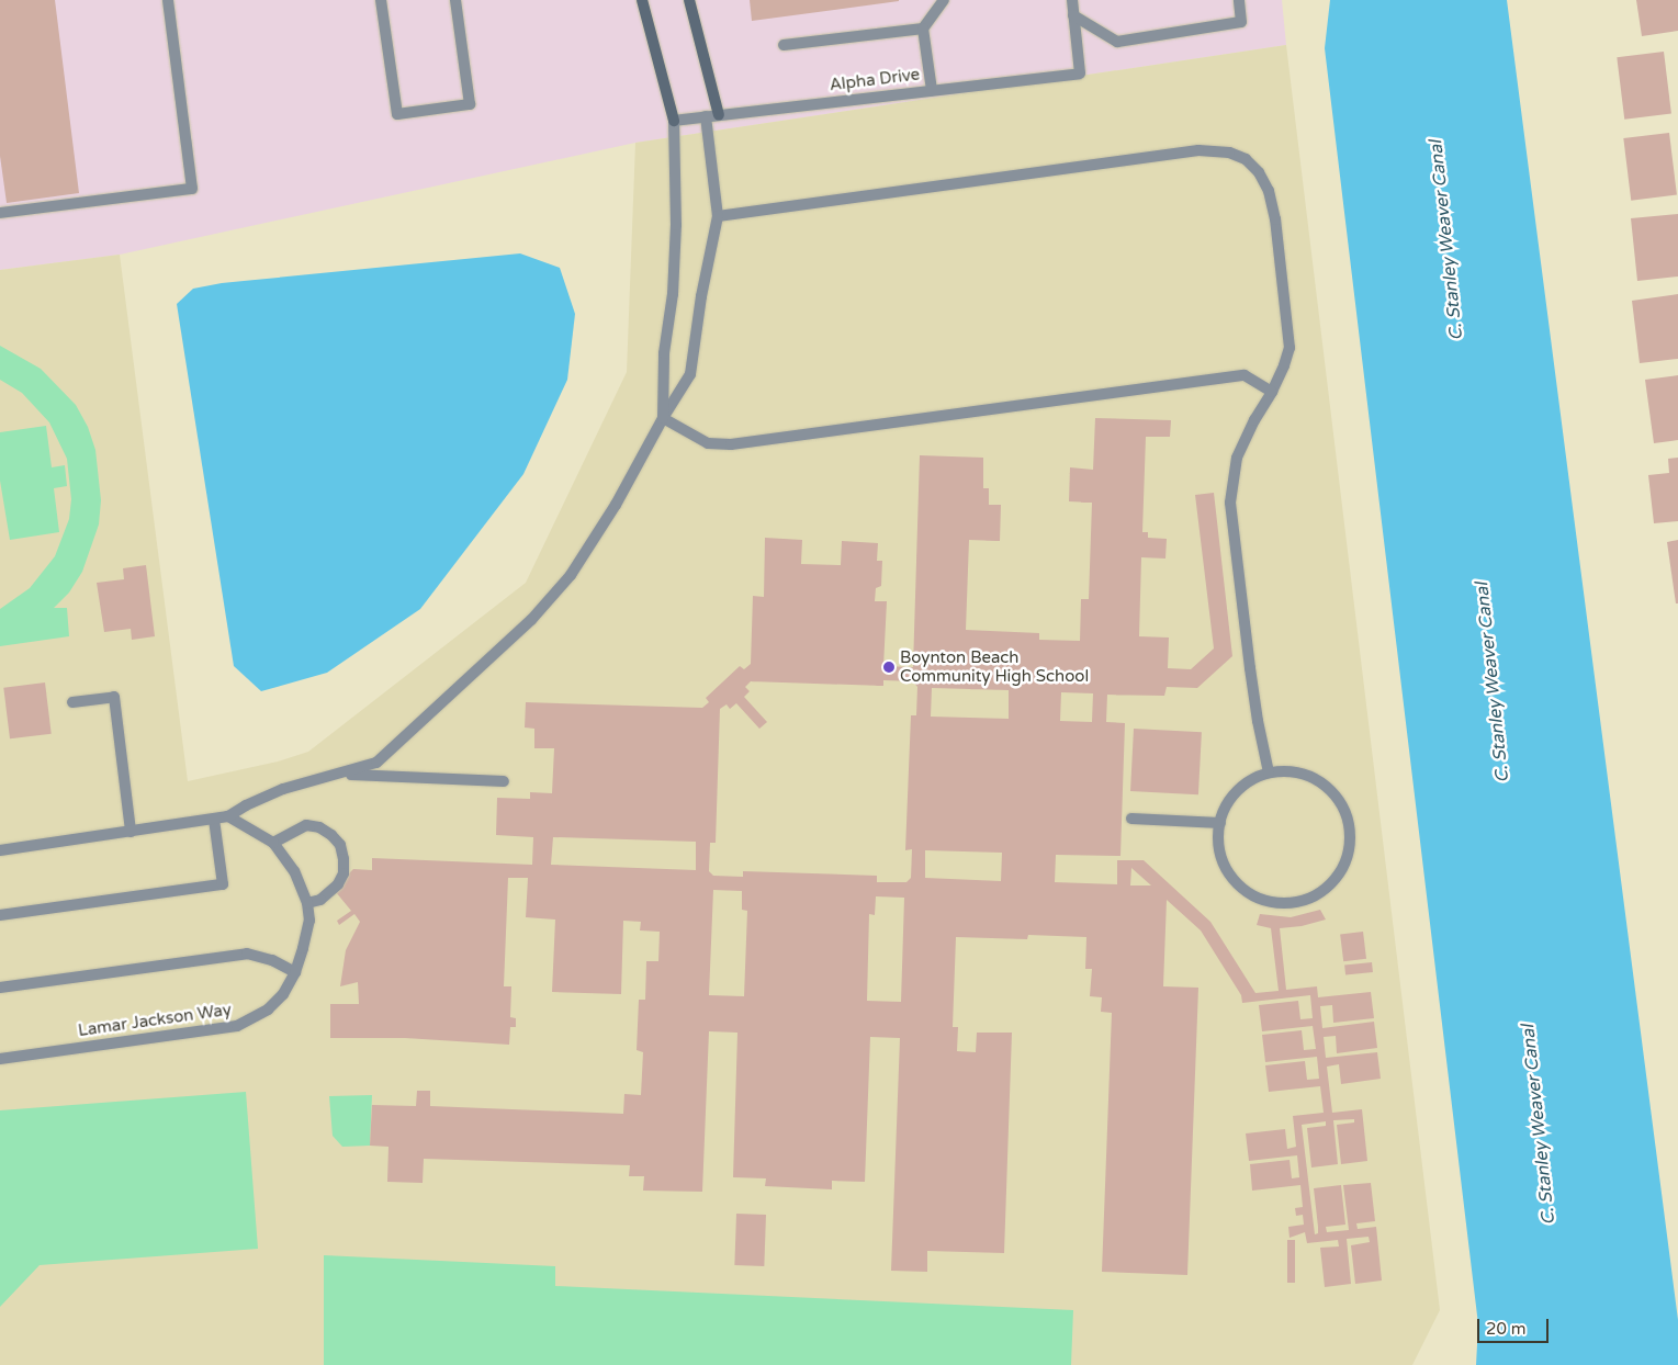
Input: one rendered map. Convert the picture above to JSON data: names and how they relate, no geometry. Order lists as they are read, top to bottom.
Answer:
{
  "streets": {
    "street": ["Alpha Drive", "Lamar Jackson Way"]
  },
  "water": ["C. Stanley Weaver Canal"],
  "places": ["Boynton Beach Community High School"],
  "scale_bar": "20 m"
}
